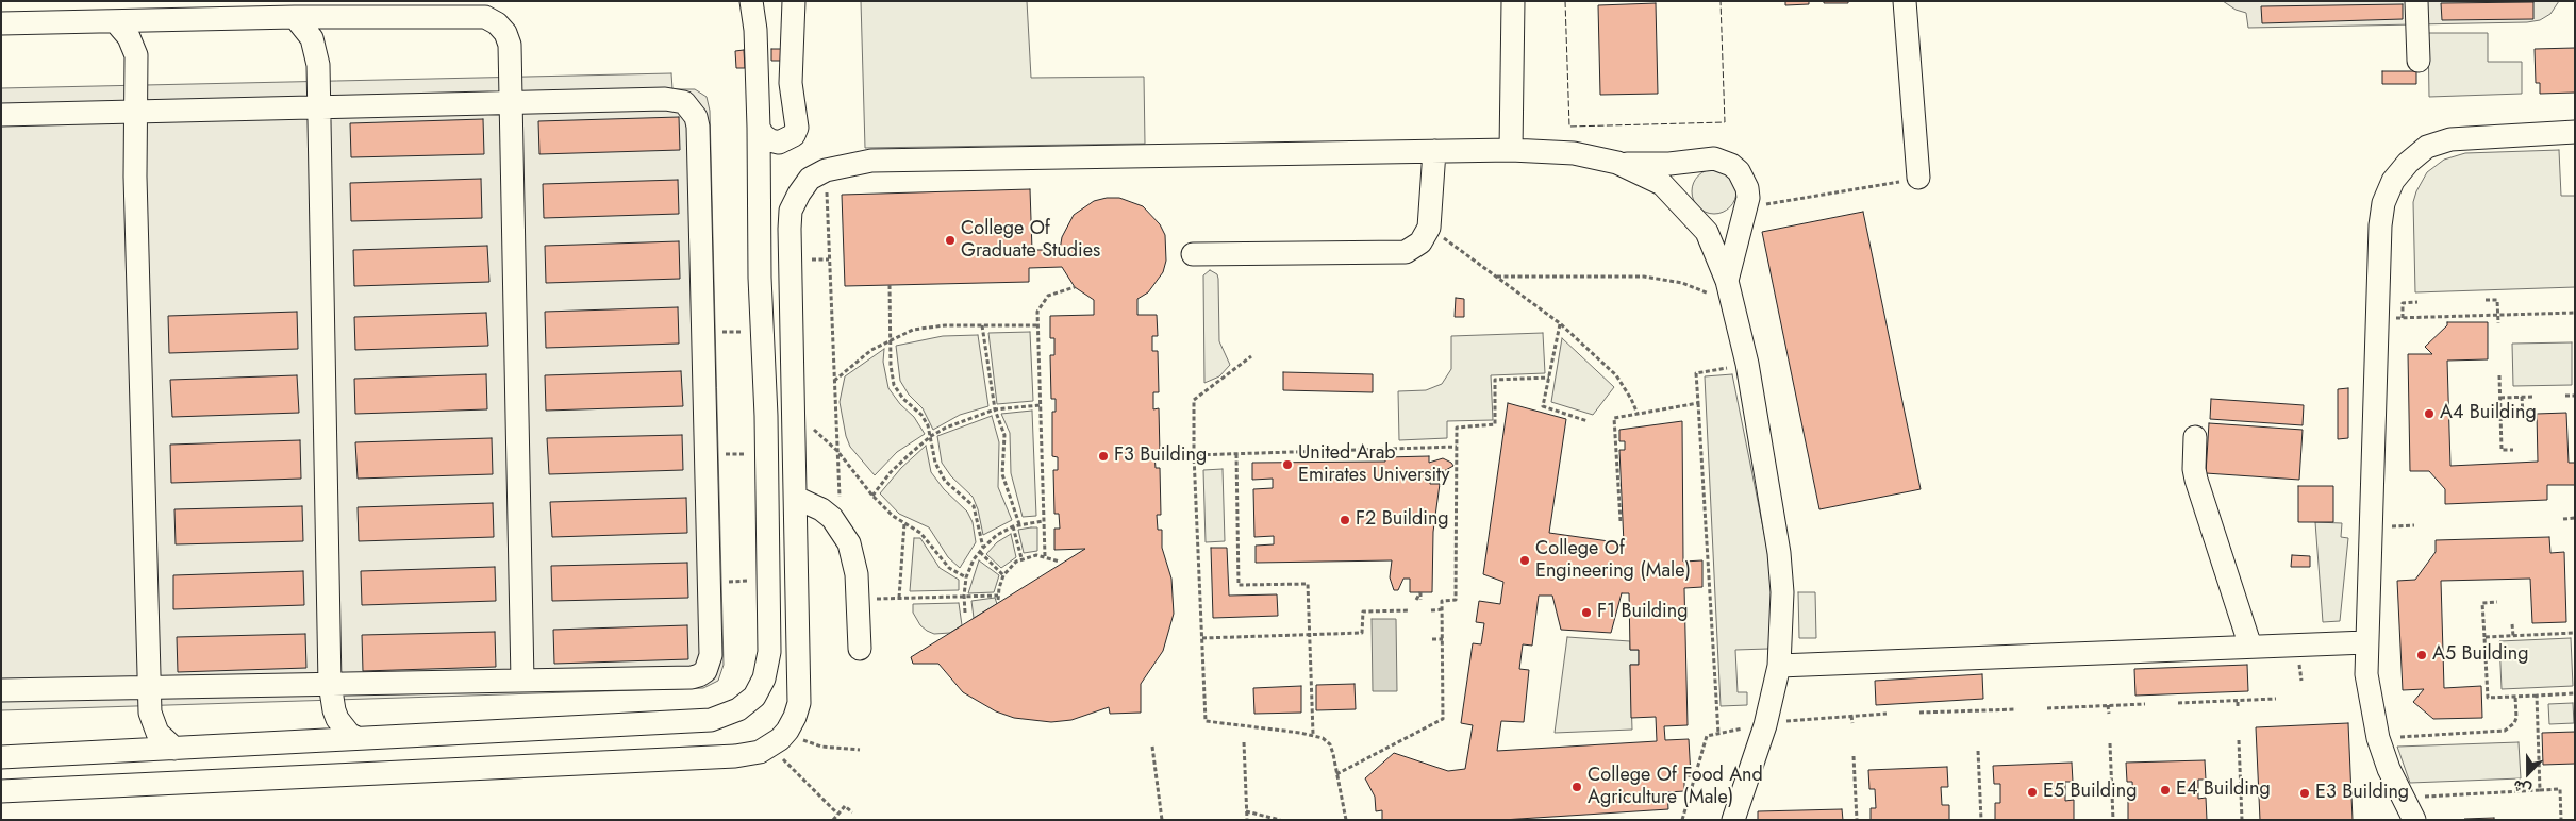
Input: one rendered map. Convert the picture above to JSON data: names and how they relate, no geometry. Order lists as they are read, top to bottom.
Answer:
{
  "places": [
    "College Of Graduate Studies",
    "A4 Building",
    "F3 Building",
    "United Arab Emirates University",
    "F2 Building",
    "College Of Engineering (Male)",
    "F1 Building",
    "A5 Building",
    "College Of Food And Agriculture (Male)",
    "E4 Building",
    "E5 Building",
    "E3 Building"
  ],
  "north": "bottom"
}
